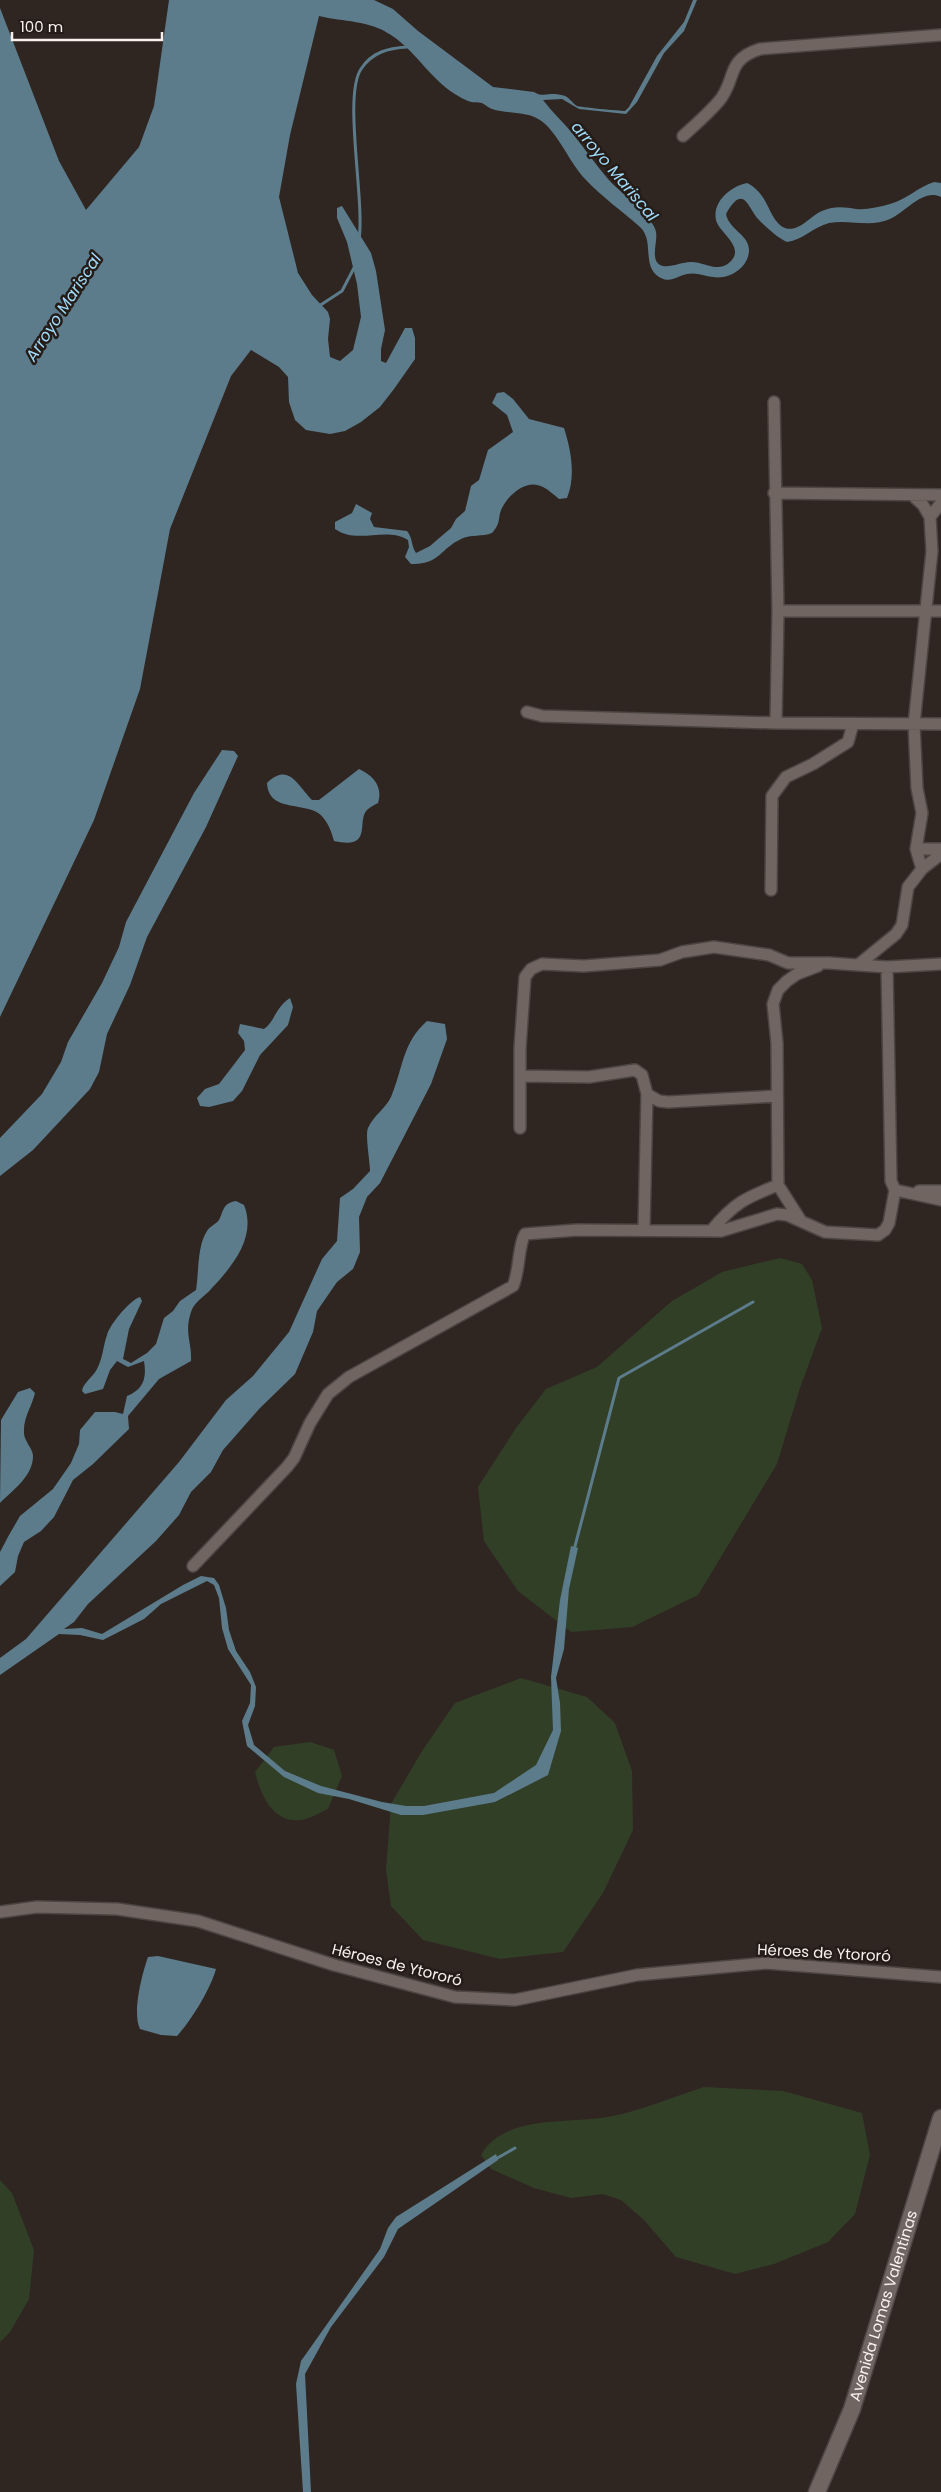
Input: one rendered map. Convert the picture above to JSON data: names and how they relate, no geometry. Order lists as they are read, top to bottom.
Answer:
{
  "streets": {
    "main road": ["Avenida Lomas Valentinas"],
    "street": ["Héroes de Ytororó"]
  },
  "water": ["arroyo Mariscal", "Arroyo Mariscal"],
  "scale_bar": "100 m"
}
